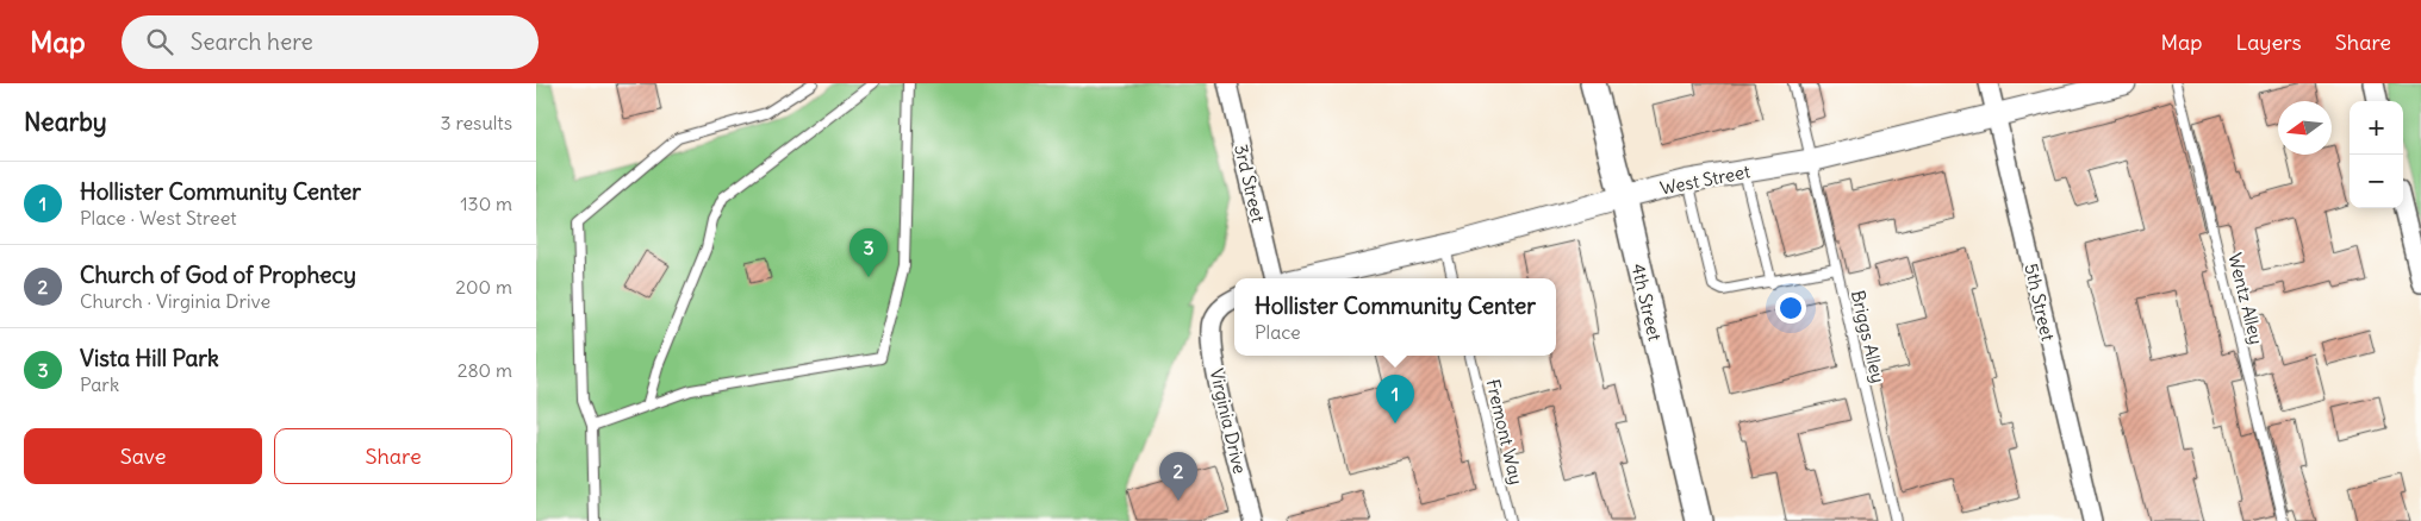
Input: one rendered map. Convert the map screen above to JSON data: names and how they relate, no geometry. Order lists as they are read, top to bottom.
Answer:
{
  "streets": {
    "main road": ["4th Street"],
    "street": [
      "West Street",
      "3rd Street",
      "5th Street",
      "Virginia Drive"
    ],
    "lane": ["Wentz Alley", "Briggs Alley", "Fremont Way"]
  },
  "crossings": [
    ["West Street", "4th Street"],
    ["West Street", "5th Street"],
    ["West Street", "Briggs Alley"]
  ],
  "north": "left",
  "page": {
    "header": "Map",
    "search": "Search here",
    "nav": ["Map", "Layers", "Share"],
    "heading": ["Nearby", "3 results"],
    "map_buttons": ["+", "−"],
    "list": [
      {
        "mark": "1",
        "name": "Hollister Community Center",
        "note": "Place · West Street",
        "value": "130 m"
      },
      {
        "mark": "2",
        "name": "Church of God of Prophecy",
        "note": "Church · Virginia Drive",
        "value": "200 m"
      },
      {
        "mark": "3",
        "name": "Vista Hill Park",
        "note": "Park",
        "value": "280 m"
      }
    ],
    "pins": ["3", "1", "2"],
    "popup": ["Hollister Community Center", "Place"],
    "buttons": ["Save", "Share"]
  }
}
